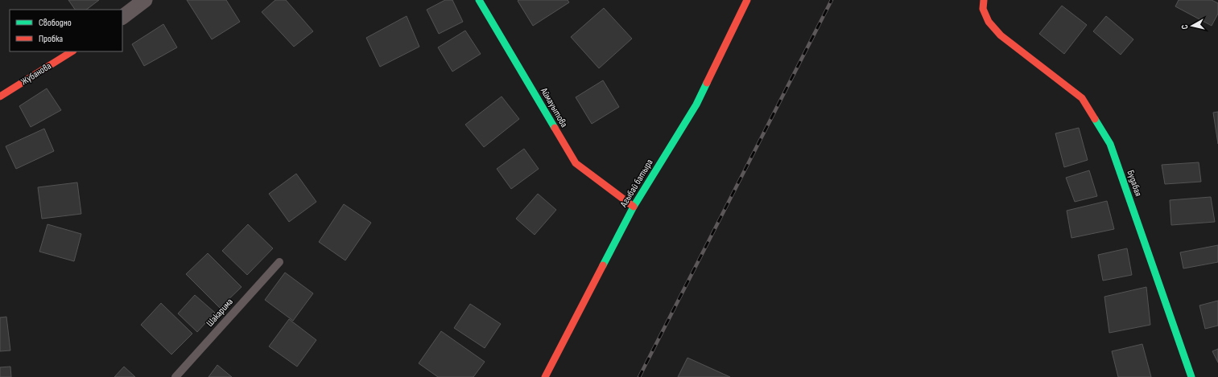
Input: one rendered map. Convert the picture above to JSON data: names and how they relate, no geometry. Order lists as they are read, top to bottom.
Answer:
{
  "streets": {
    "street": [
      "Жубанова",
      "Аймауытова",
      "Агыбай батыра",
      "Будабая"
    ],
    "lane": ["Шакарима"]
  },
  "crossings": [
    ["Аймауытова", "Агыбай батыра"]
  ],
  "legend": ["Свободно", "Пробка"],
  "north": "left"
}
